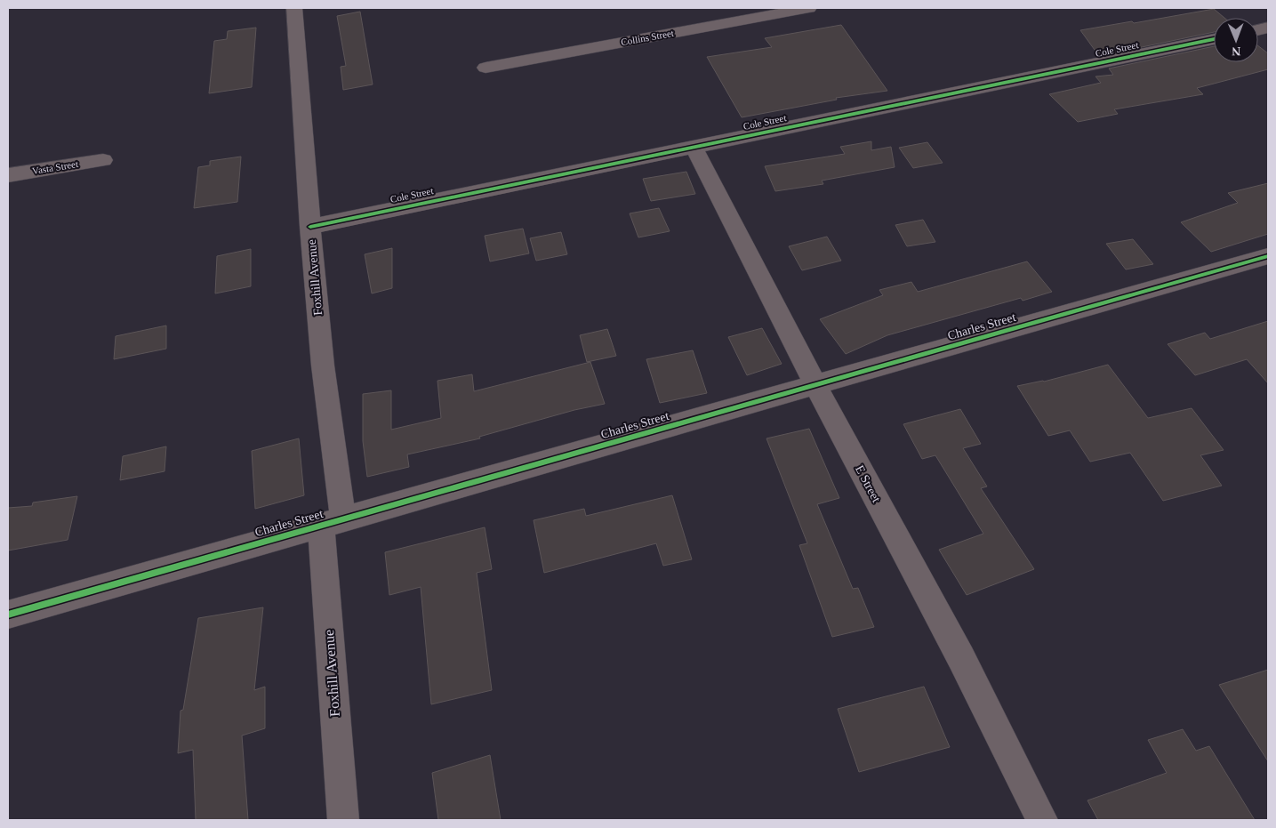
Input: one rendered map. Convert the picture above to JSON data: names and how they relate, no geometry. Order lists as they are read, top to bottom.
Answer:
{
  "streets": {
    "street": [
      "Collins Street",
      "Cole Street",
      "Vasta Street",
      "Foxhill Avenue",
      "Charles Street",
      "E Street"
    ]
  },
  "crossings": [
    ["Cole Street", "Foxhill Avenue"],
    ["Cole Street", "E Street"],
    ["Foxhill Avenue", "Charles Street"],
    ["Charles Street", "E Street"]
  ],
  "north": "bottom"
}
